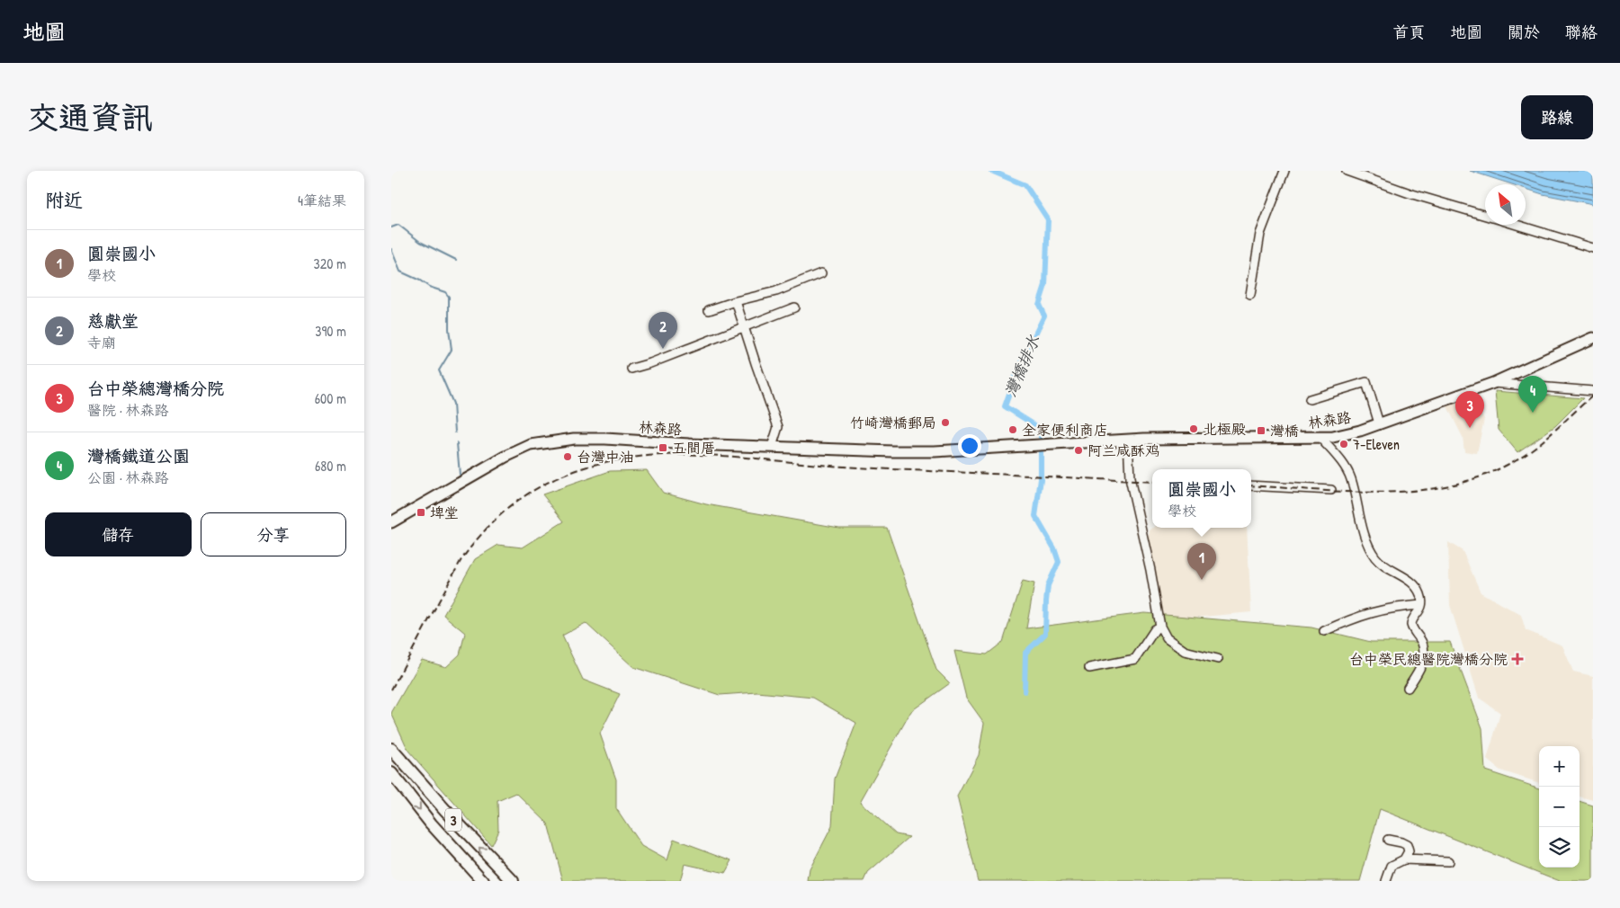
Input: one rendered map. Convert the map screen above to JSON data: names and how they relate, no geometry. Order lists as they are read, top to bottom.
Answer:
{
  "streets": {
    "highway": ["3"],
    "main road": ["林森路"]
  },
  "water": ["灣橋排水"],
  "places": {
    "other": [
      "竹崎灣橋郵局",
      "北極殿",
      "全家便利商店",
      "7-Eleven",
      "阿兰咸酥鸡",
      "台灣中油"
    ],
    "transit": ["灣橋", "五間厝", "埤堂"],
    "health": ["台中榮民總醫院灣橋分院"]
  },
  "north": "top left",
  "page": {
    "header": "地圖",
    "nav": [
      "首頁",
      "地圖",
      "關於",
      "聯絡"
    ],
    "buttons": [
      "路線",
      ["儲存", "分享"]
    ],
    "title": "交通資訊",
    "heading": ["附近", "4筆結果"],
    "list": [
      {
        "mark": "1",
        "name": "圓崇國小",
        "note": "學校",
        "value": "320 m"
      },
      {
        "mark": "2",
        "name": "慈獻堂",
        "note": "寺廟",
        "value": "390 m"
      },
      {
        "mark": "3",
        "name": "台中榮總灣橋分院",
        "note": "醫院 · 林森路",
        "value": "600 m"
      },
      {
        "mark": "4",
        "name": "灣橋鐵道公園",
        "note": "公園 · 林森路",
        "value": "680 m"
      }
    ],
    "pins": [
      "2",
      "4",
      "3",
      "1"
    ],
    "popup": ["圓崇國小", "學校"],
    "map_buttons": ["+", "−"]
  }
}
